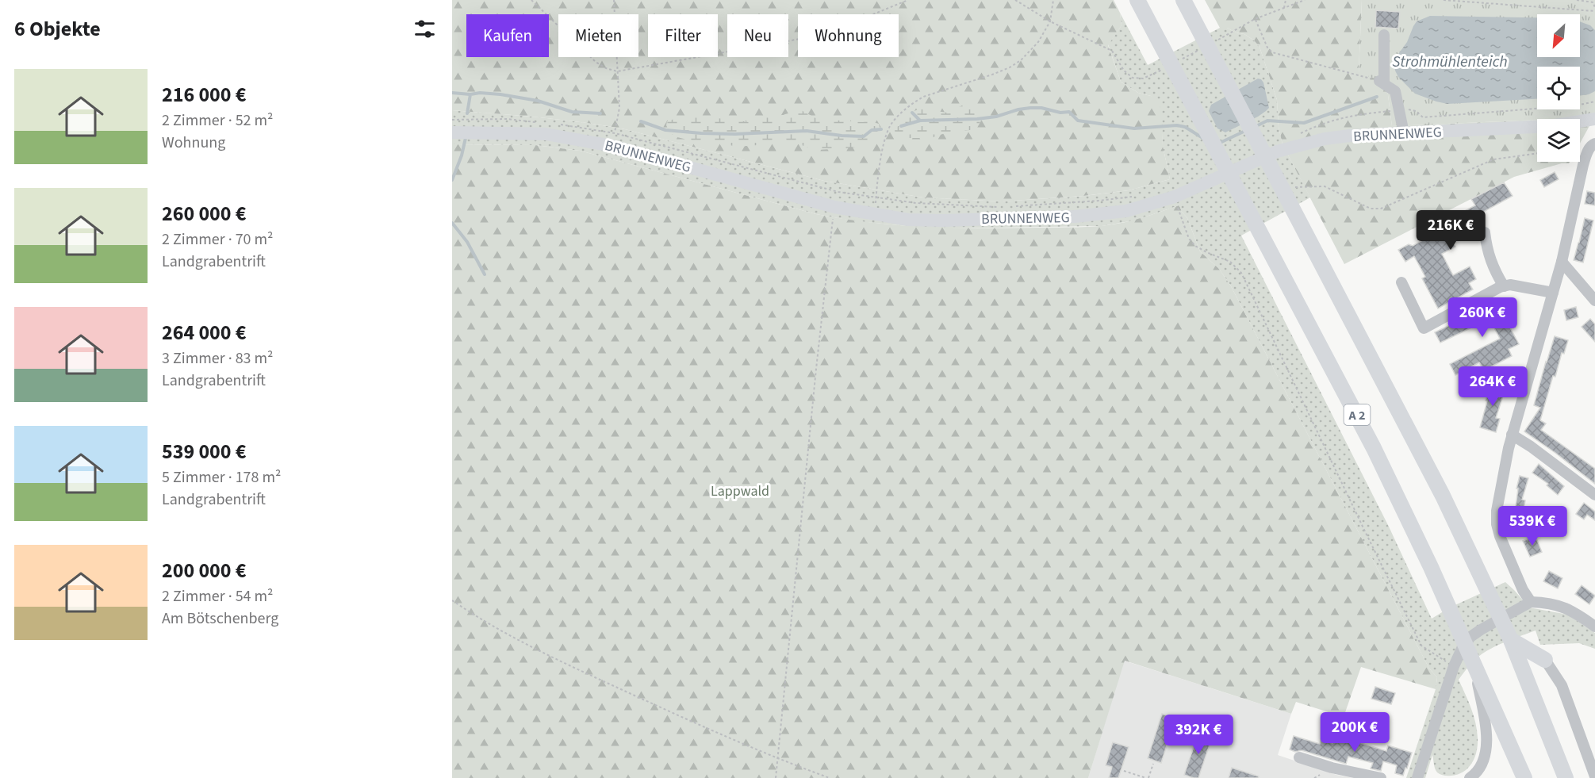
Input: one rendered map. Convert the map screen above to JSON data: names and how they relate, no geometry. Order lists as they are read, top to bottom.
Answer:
{
  "streets": {
    "highway": ["A 2"],
    "main road": ["BRUNNENWEG"]
  },
  "water": ["Strohmühlenteich"],
  "parks": ["Lappwald"],
  "north": "bottom left",
  "page": {
    "heading": "6 Objekte",
    "chip": [
      "Kaufen",
      "Mieten",
      "Filter",
      "Neu",
      "Wohnung"
    ],
    "list": [
      {
        "name": "216 000 €",
        "note": "2 Zimmer · 52 m² · Wohnung"
      },
      {
        "name": "260 000 €",
        "note": "2 Zimmer · 70 m² · Landgrabentrift"
      },
      {
        "name": "264 000 €",
        "note": "3 Zimmer · 83 m² · Landgrabentrift"
      },
      {
        "name": "539 000 €",
        "note": "5 Zimmer · 178 m² · Landgrabentrift"
      },
      {
        "name": "200 000 €",
        "note": "2 Zimmer · 54 m² · Am Bötschenberg"
      }
    ],
    "price": [
      "216K €",
      "260K €",
      "264K €",
      "539K €",
      "200K €",
      "392K €"
    ]
  }
}
